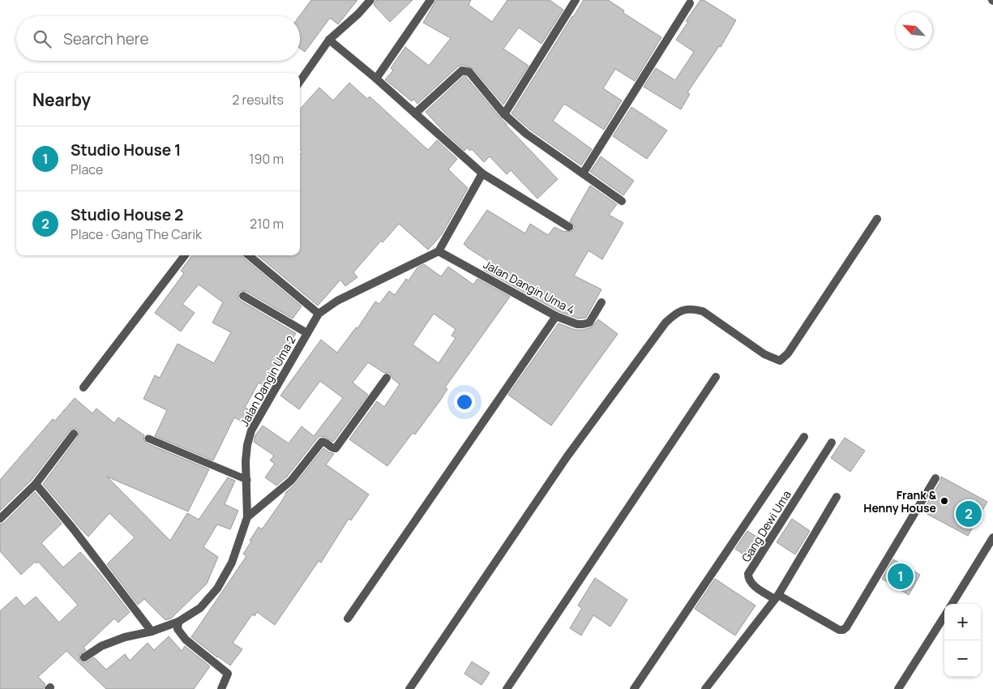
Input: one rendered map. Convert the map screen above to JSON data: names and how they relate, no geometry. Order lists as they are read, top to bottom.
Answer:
{
  "streets": {
    "street": ["Jalan Dangin Uma 4", "Jalan Dangin Uma 2", "Gang Dewi Uma"]
  },
  "crossings": [
    ["Jalan Dangin Uma 4", "Jalan Dangin Uma 2"]
  ],
  "places": ["Frank & Henny House"],
  "north": "top left",
  "page": {
    "search": "Search here",
    "heading": ["Nearby", "2 results"],
    "list": [
      {
        "mark": "1",
        "name": "Studio House 1",
        "note": "Place",
        "value": "190 m"
      },
      {
        "mark": "2",
        "name": "Studio House 2",
        "note": "Place · Gang The Carik",
        "value": "210 m"
      }
    ],
    "pins": ["2", "1"],
    "map_buttons": ["+", "−"]
  }
}
